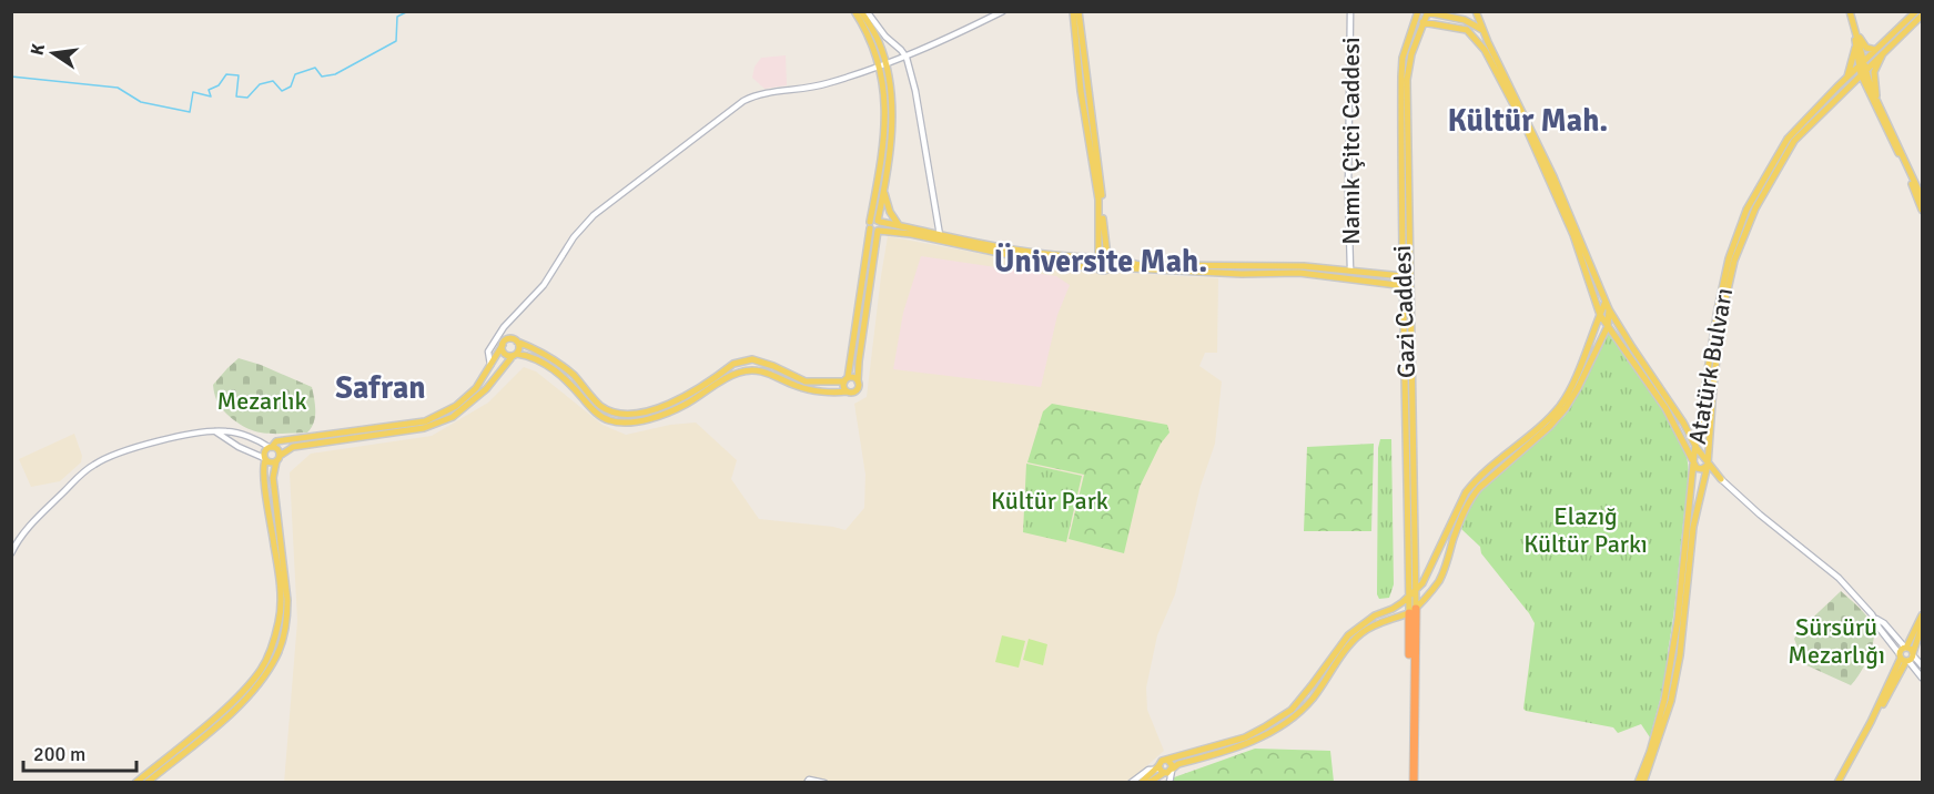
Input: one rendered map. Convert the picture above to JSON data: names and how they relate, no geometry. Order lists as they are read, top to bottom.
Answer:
{
  "streets": {
    "main road": ["Gazi Caddesi", "Atatürk Bulvarı"],
    "street": ["Namık Çitci Caddesi"]
  },
  "districts": ["Kültür Mah.", "Üniversite Mah.", "Safran"],
  "parks": [
    "Mezarlık",
    "Kültür Park",
    "Elazığ Kültür Parkı",
    "Sürsürü Mezarlığı"
  ],
  "scale_bar": "200 m",
  "north": "left"
}
